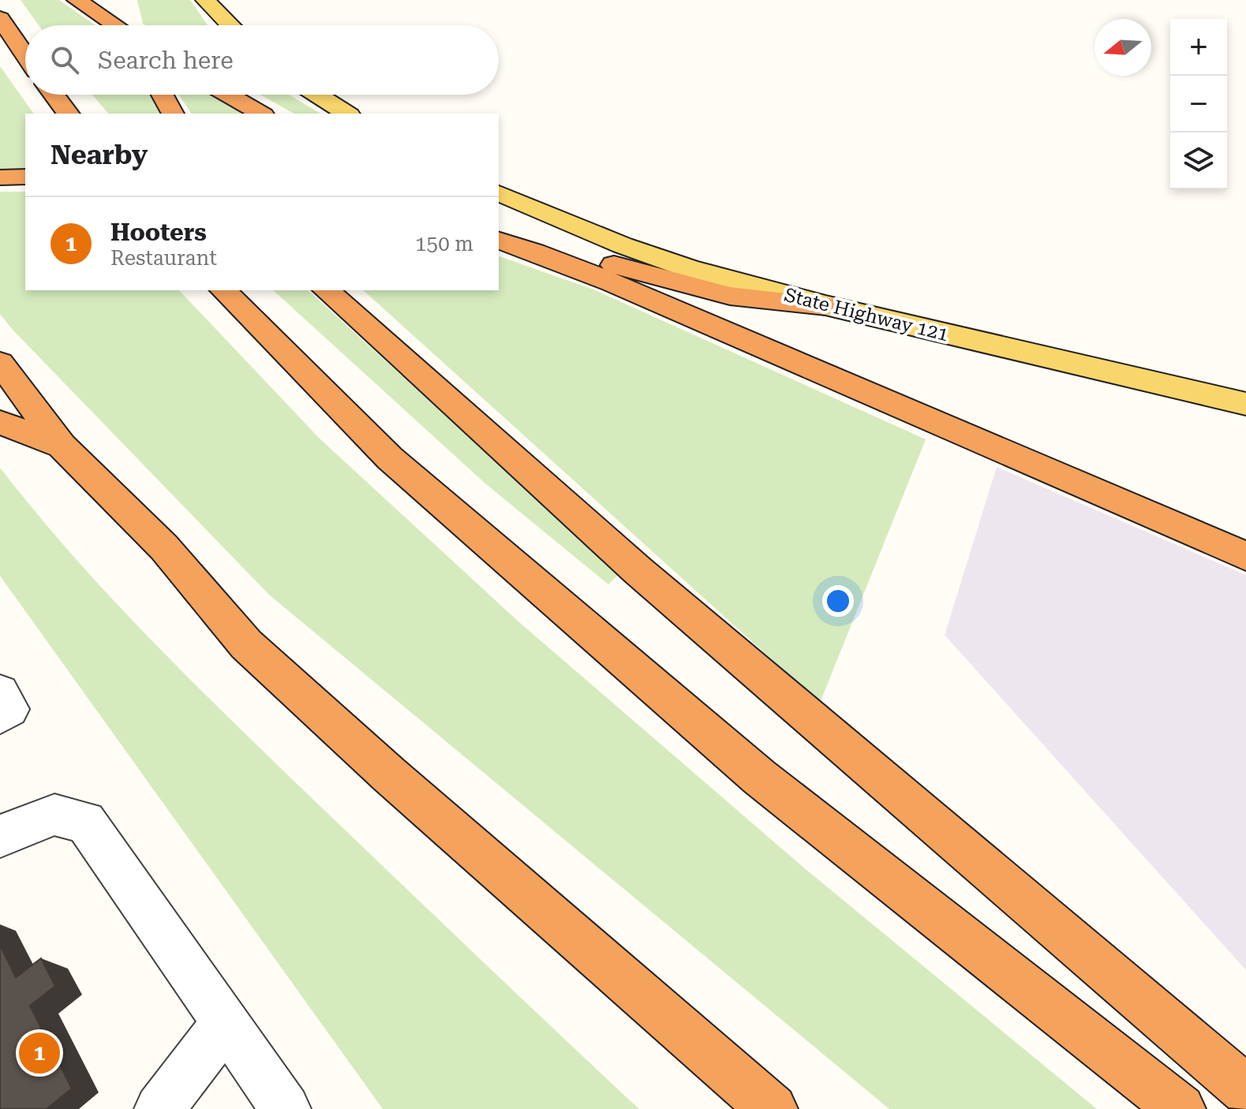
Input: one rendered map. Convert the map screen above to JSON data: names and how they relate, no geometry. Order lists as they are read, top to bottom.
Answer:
{
  "streets": {
    "main road": ["State Highway 121"]
  },
  "north": "left",
  "page": {
    "map_buttons": ["+", "−"],
    "search": "Search here",
    "heading": "Nearby",
    "list": [
      {
        "mark": "1",
        "name": "Hooters",
        "note": "Restaurant",
        "value": "150 m"
      }
    ],
    "pins": "1"
  }
}
